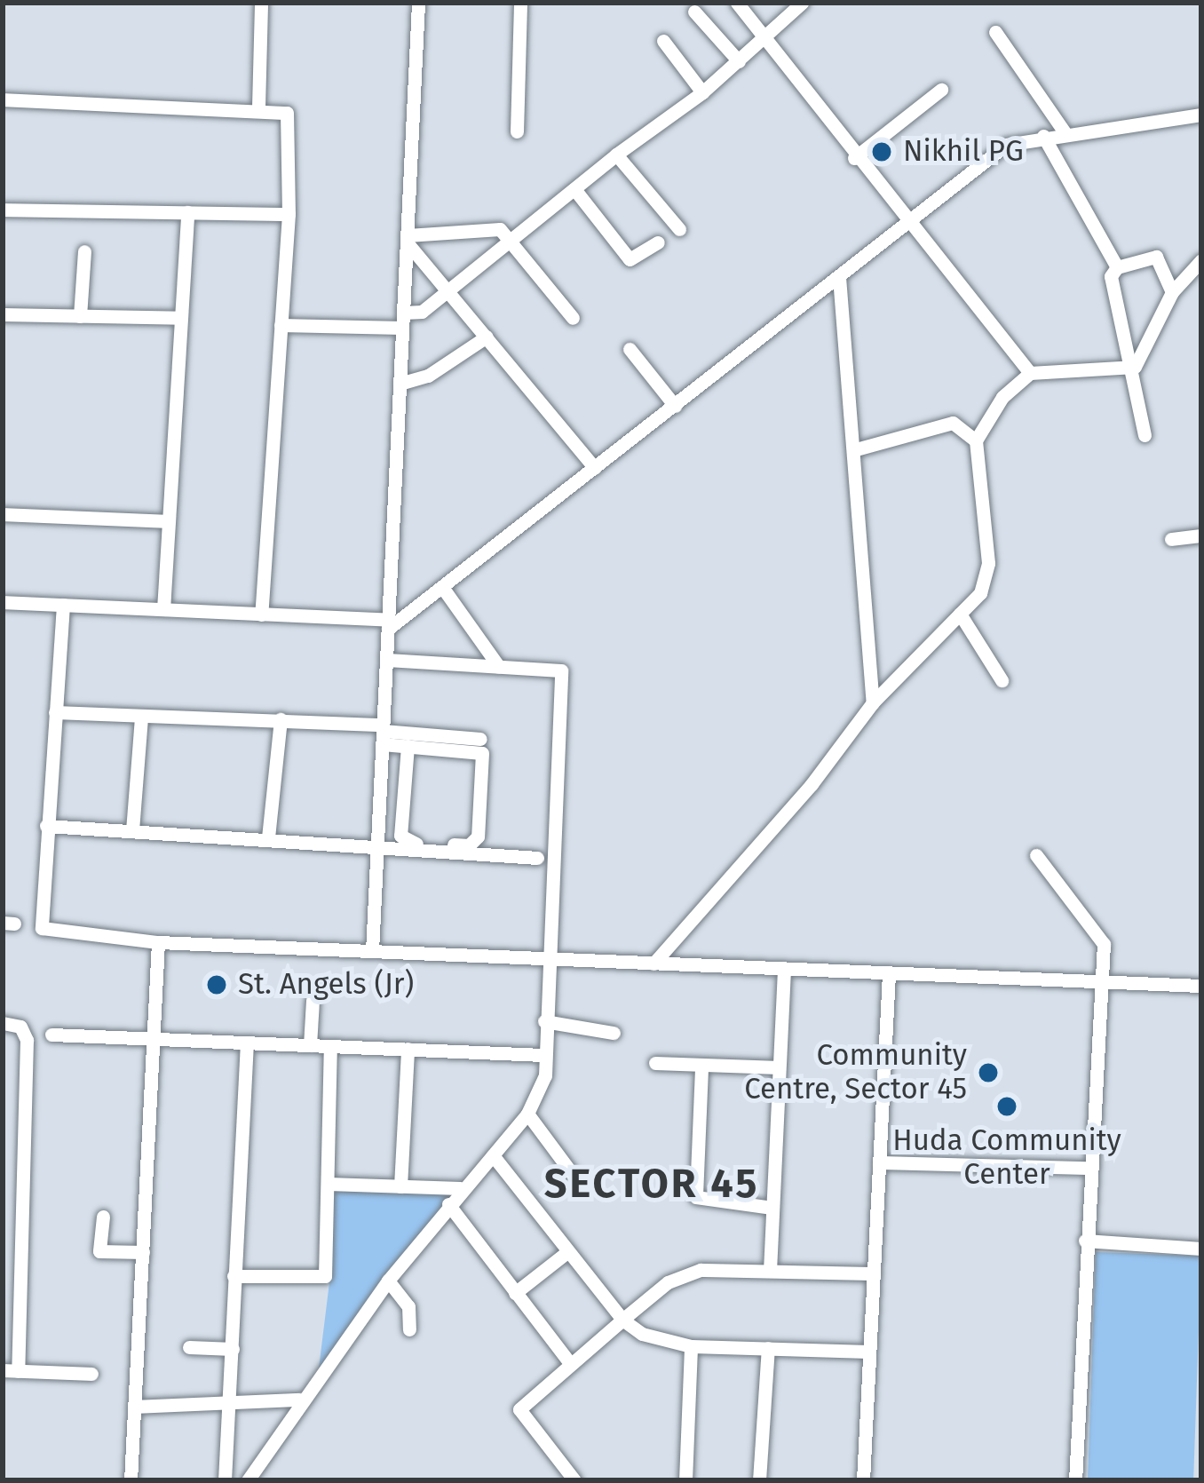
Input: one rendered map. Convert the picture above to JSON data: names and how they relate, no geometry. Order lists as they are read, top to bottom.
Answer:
{
  "districts": ["SECTOR 45"],
  "places": [
    "Nikhil PG",
    "St. Angels (Jr)",
    "Community Centre, Sector 45",
    "Huda Community Center"
  ]
}
